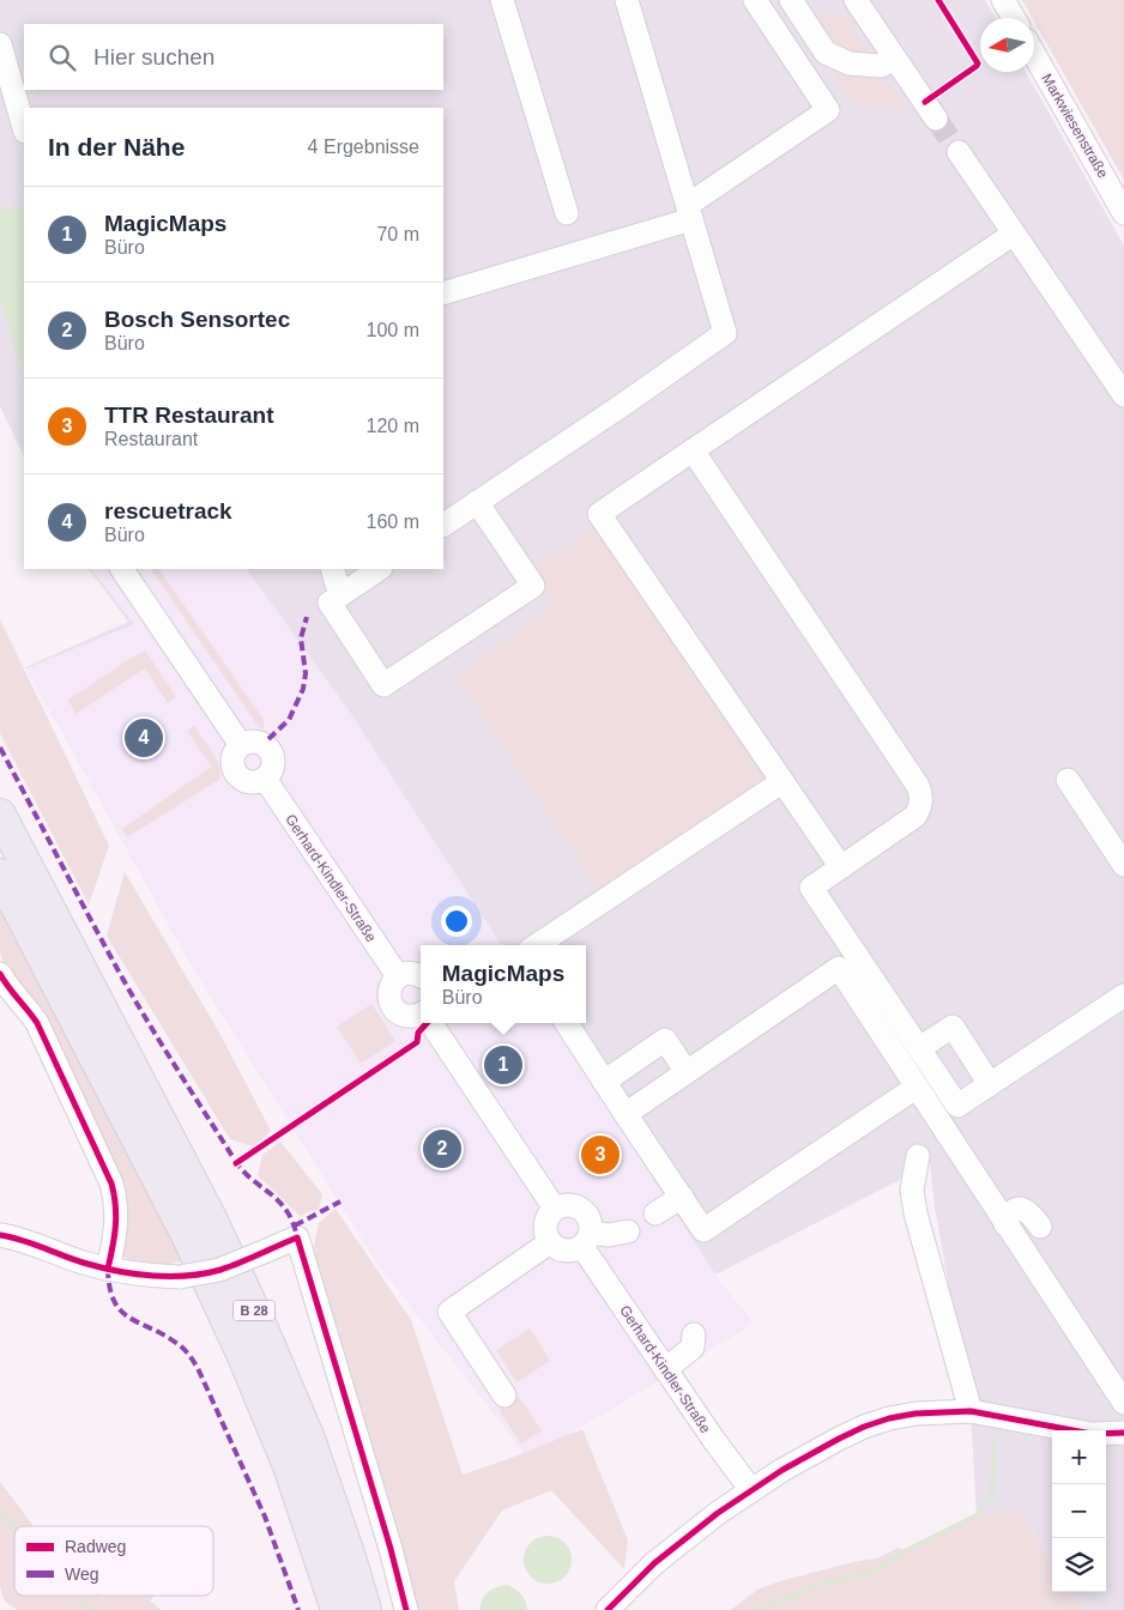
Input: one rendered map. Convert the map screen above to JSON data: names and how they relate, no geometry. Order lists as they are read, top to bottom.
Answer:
{
  "streets": {
    "highway": ["B 28"],
    "street": ["Markwiesenstraße", "Gerhard-Kindler-Straße"]
  },
  "legend": ["Radweg", "Weg"],
  "north": "left",
  "page": {
    "search": "Hier suchen",
    "heading": ["In der Nähe", "4 Ergebnisse"],
    "list": [
      {
        "mark": "1",
        "name": "MagicMaps",
        "note": "Büro",
        "value": "70 m"
      },
      {
        "mark": "2",
        "name": "Bosch Sensortec",
        "note": "Büro",
        "value": "100 m"
      },
      {
        "mark": "3",
        "name": "TTR Restaurant",
        "note": "Restaurant",
        "value": "120 m"
      },
      {
        "mark": "4",
        "name": "rescuetrack",
        "note": "Büro",
        "value": "160 m"
      }
    ],
    "pins": [
      "4",
      "1",
      "2",
      "3"
    ],
    "popup": ["MagicMaps", "Büro"],
    "map_buttons": ["+", "−"]
  }
}
